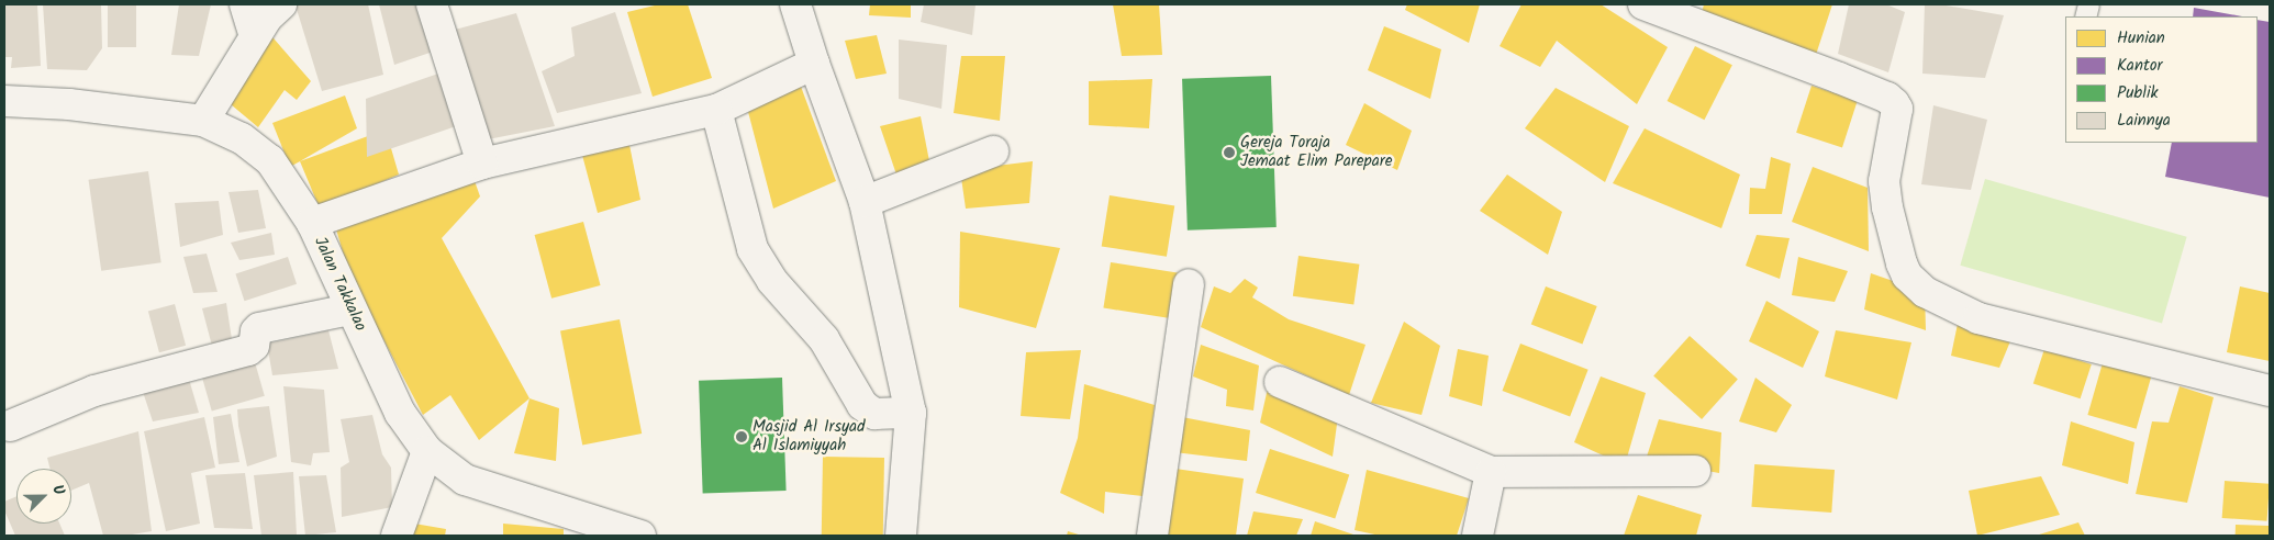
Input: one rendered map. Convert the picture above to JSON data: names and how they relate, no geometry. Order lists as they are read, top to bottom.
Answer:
{
  "streets": {
    "street": ["Jalan Takkalao"]
  },
  "places": ["Gereja Toraja Jemaat Elim Parepare", "Masjid Al Irsyad Al Islamiyyah"],
  "legend": [
    "Hunian",
    "Kantor",
    "Publik",
    "Lainnya"
  ],
  "north": "top right"
}
